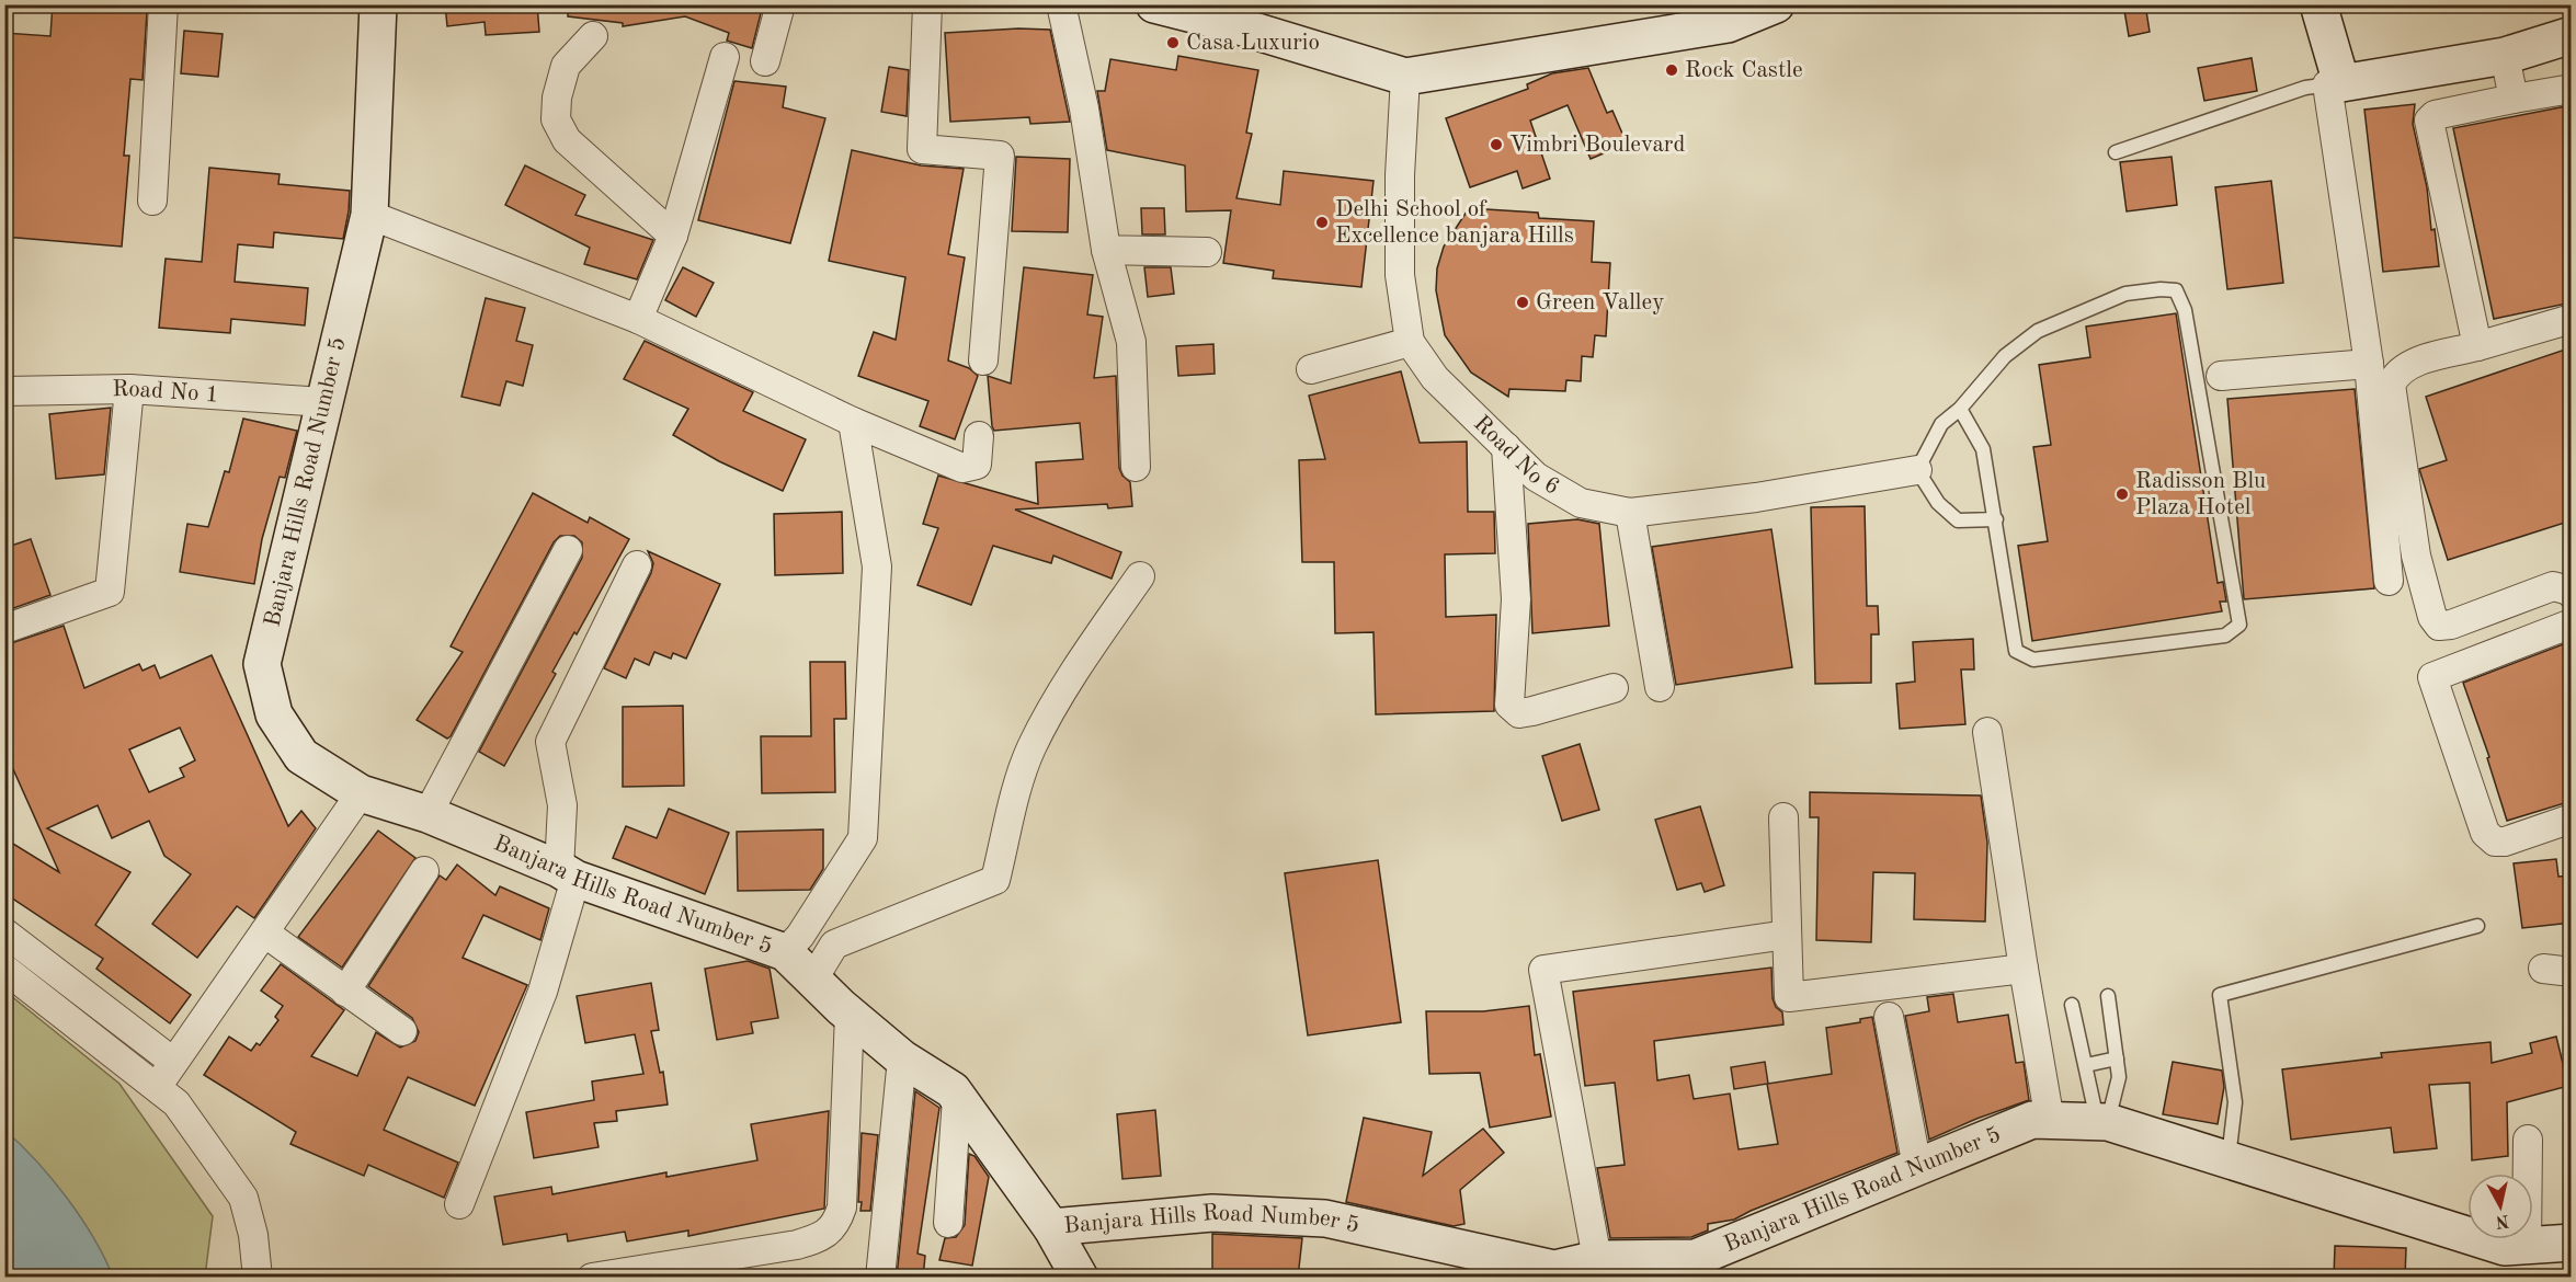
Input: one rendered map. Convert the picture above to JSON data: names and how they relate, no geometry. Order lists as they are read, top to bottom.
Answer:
{
  "streets": {
    "street": ["Road No 1", "Road No 6", "Banjara Hills Road Number 5"]
  },
  "crossings": [
    ["Road No 1", "Banjara Hills Road Number 5"]
  ],
  "places": [
    "Casa Luxurio",
    "Rock Castle",
    "Vimbri Boulevard",
    "Delhi School of Excellence banjara Hills",
    "Green Valley",
    "Radisson Blu Plaza Hotel"
  ],
  "north": "bottom"
}
